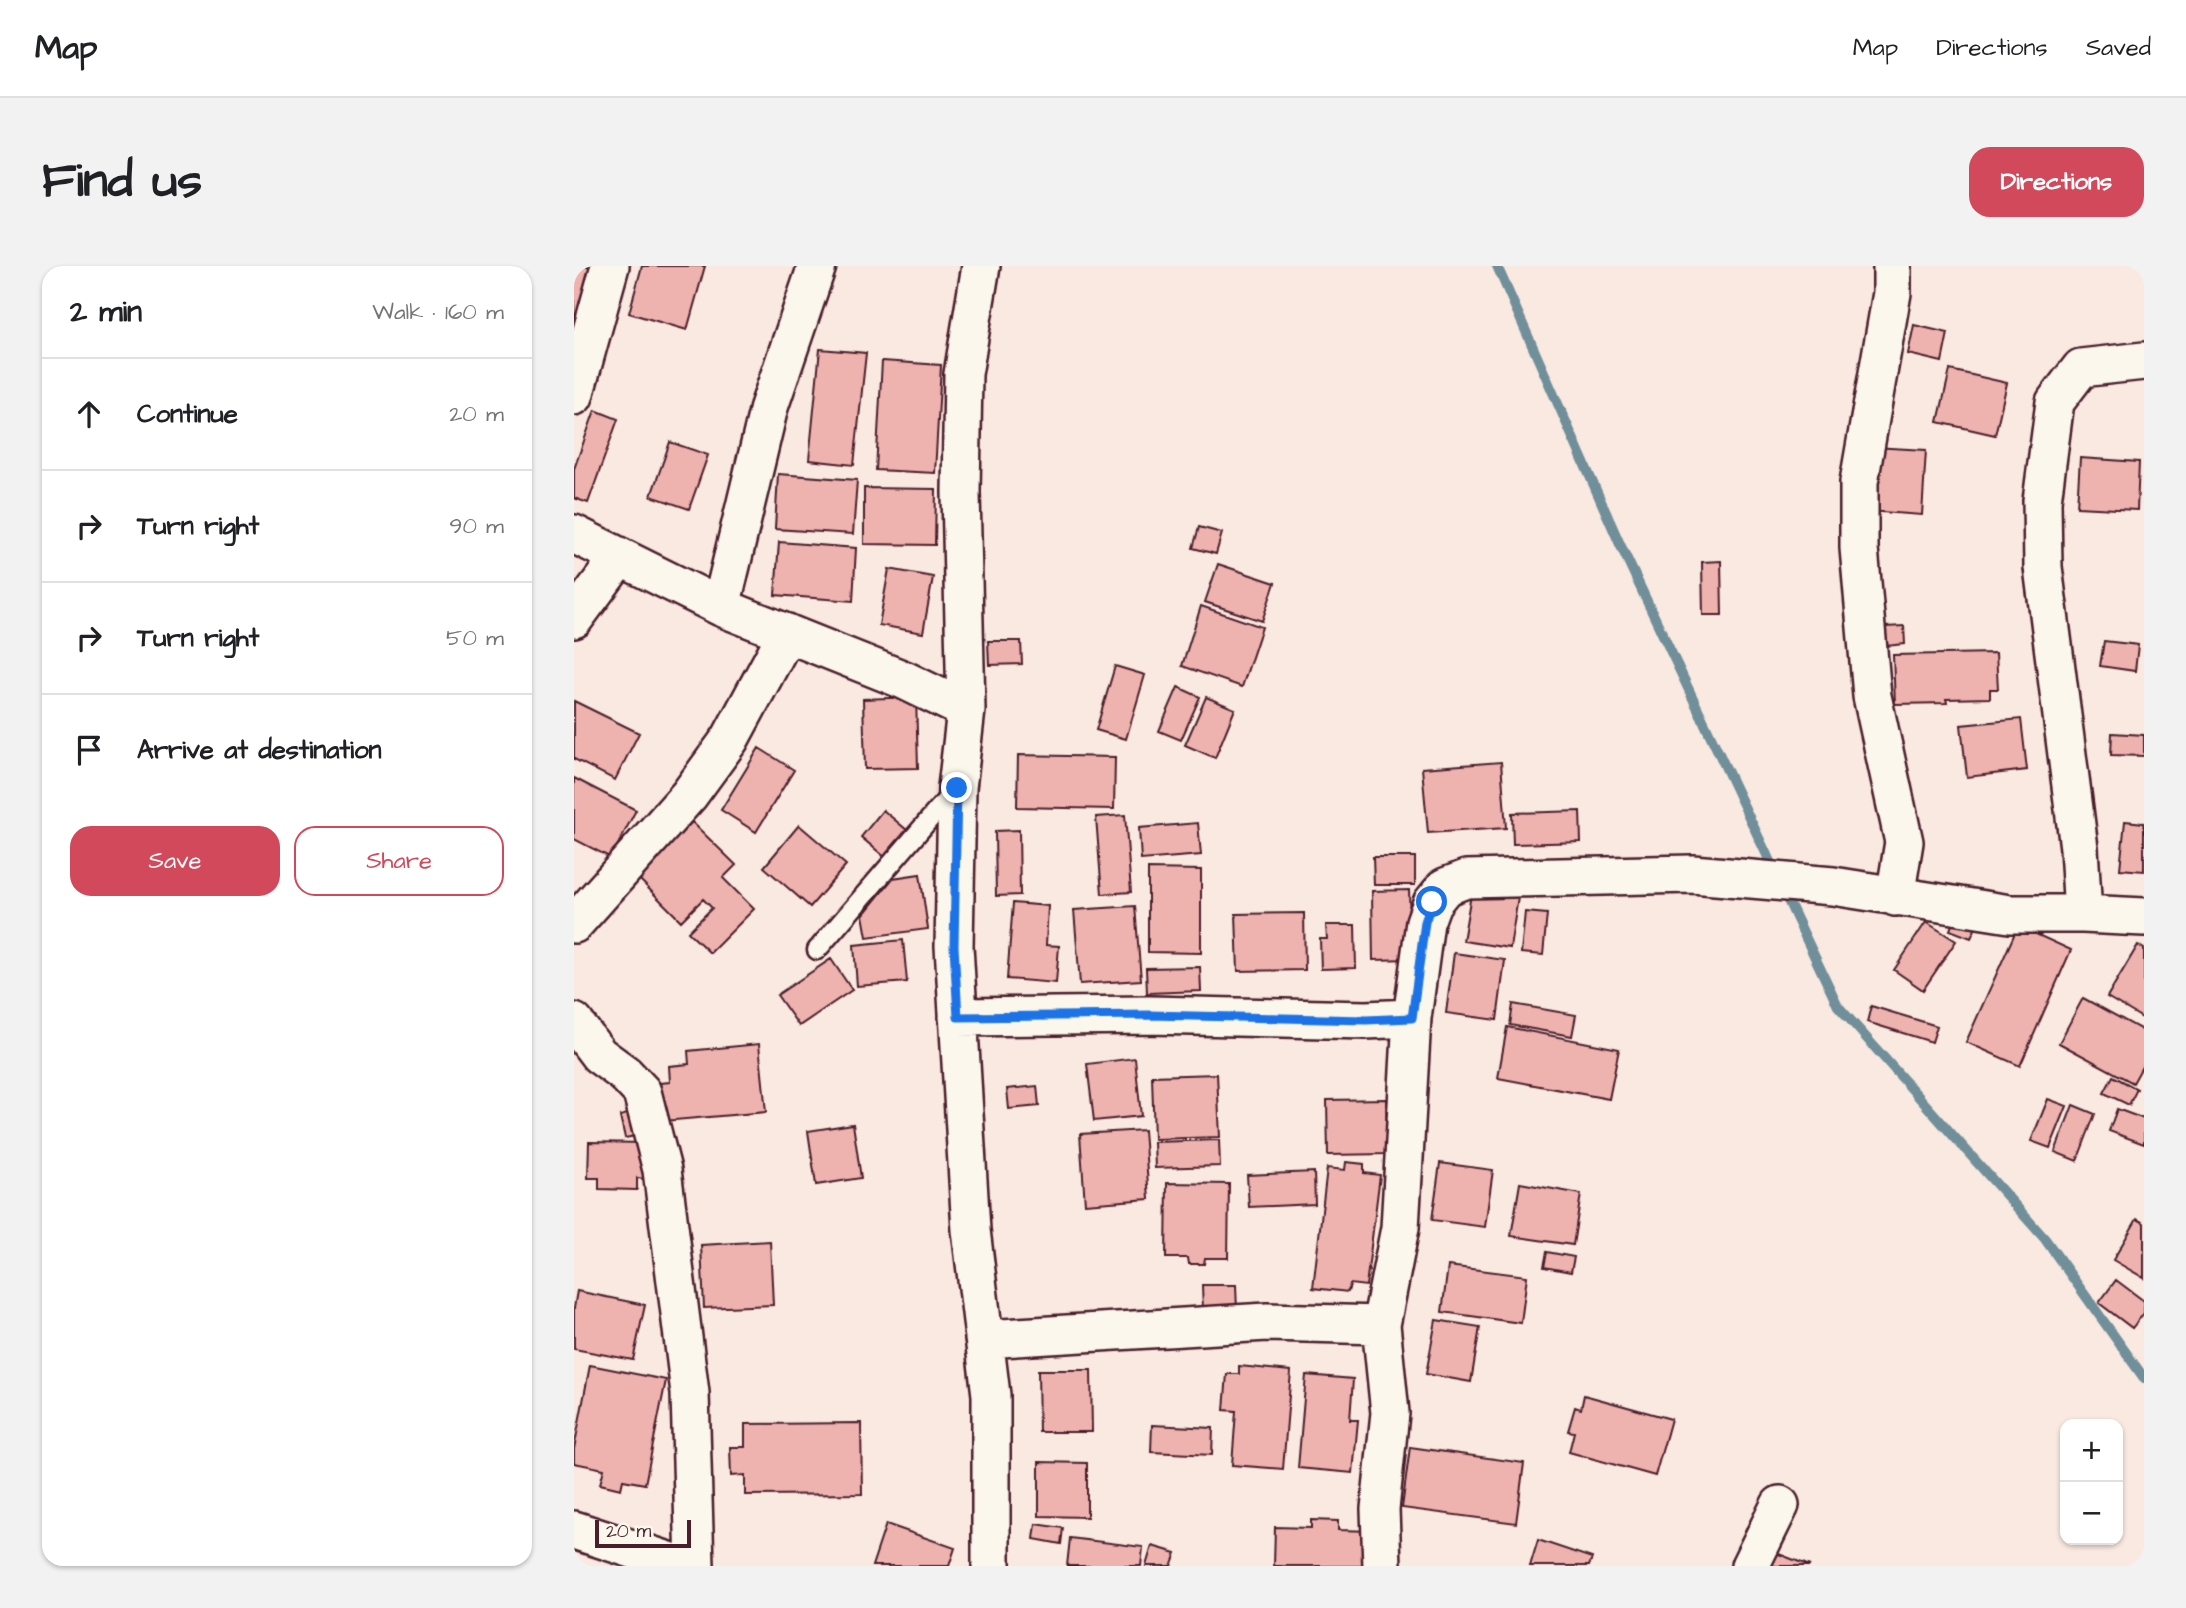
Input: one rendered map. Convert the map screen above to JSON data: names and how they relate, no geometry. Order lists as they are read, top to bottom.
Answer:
{
  "scale_bar": "20 m",
  "page": {
    "header": "Map",
    "nav": ["Map", "Directions", "Saved"],
    "buttons": [
      "Directions",
      ["Save", "Share"]
    ],
    "title": "Find us",
    "heading": ["2 min", "Walk · 160 m"],
    "list": [
      ["Continue", "20 m"],
      ["Turn right", "90 m"],
      ["Turn right", "50 m"],
      "Arrive at destination"
    ],
    "map_buttons": ["+", "−"],
    "scale": "20 m"
  }
}
